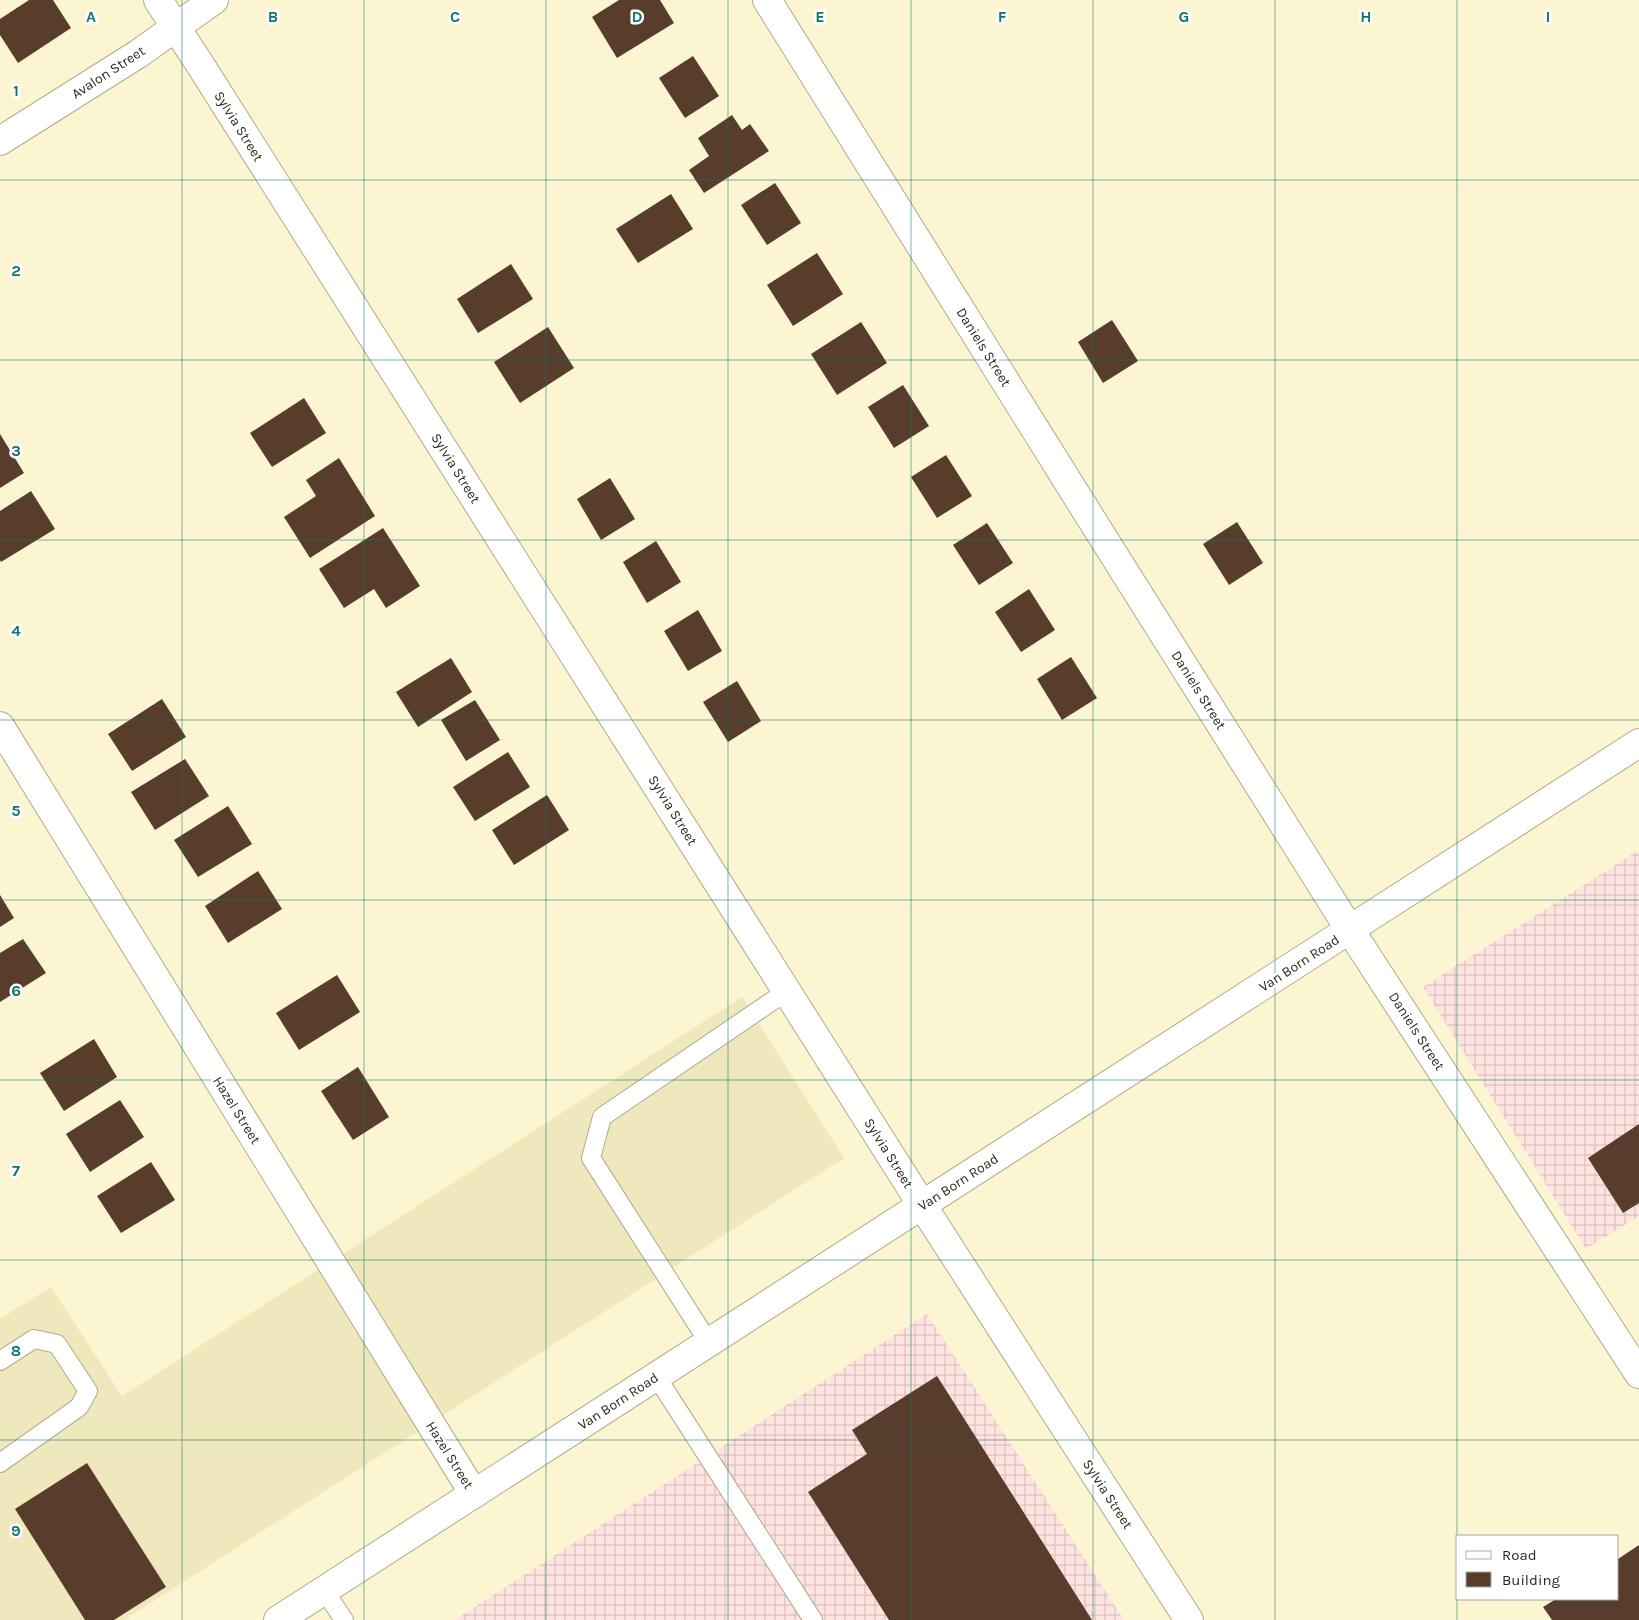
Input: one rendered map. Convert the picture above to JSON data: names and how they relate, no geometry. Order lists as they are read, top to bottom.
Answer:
{
  "streets": {
    "street": [
      "Avalon Street",
      "Sylvia Street",
      "Daniels Street",
      "Van Born Road",
      "Hazel Street"
    ]
  },
  "crossings": [
    ["Avalon Street", "Sylvia Street"],
    ["Sylvia Street", "Van Born Road"],
    ["Daniels Street", "Van Born Road"],
    ["Van Born Road", "Hazel Street"]
  ],
  "legend": ["Road", "Building"],
  "grid": {
    "columns": [
      "A",
      "B",
      "C",
      "D",
      "E",
      "F",
      "G",
      "H",
      "I"
    ],
    "rows": [
      "1",
      "2",
      "3",
      "4",
      "5",
      "6",
      "7",
      "8",
      "9"
    ]
  }
}
